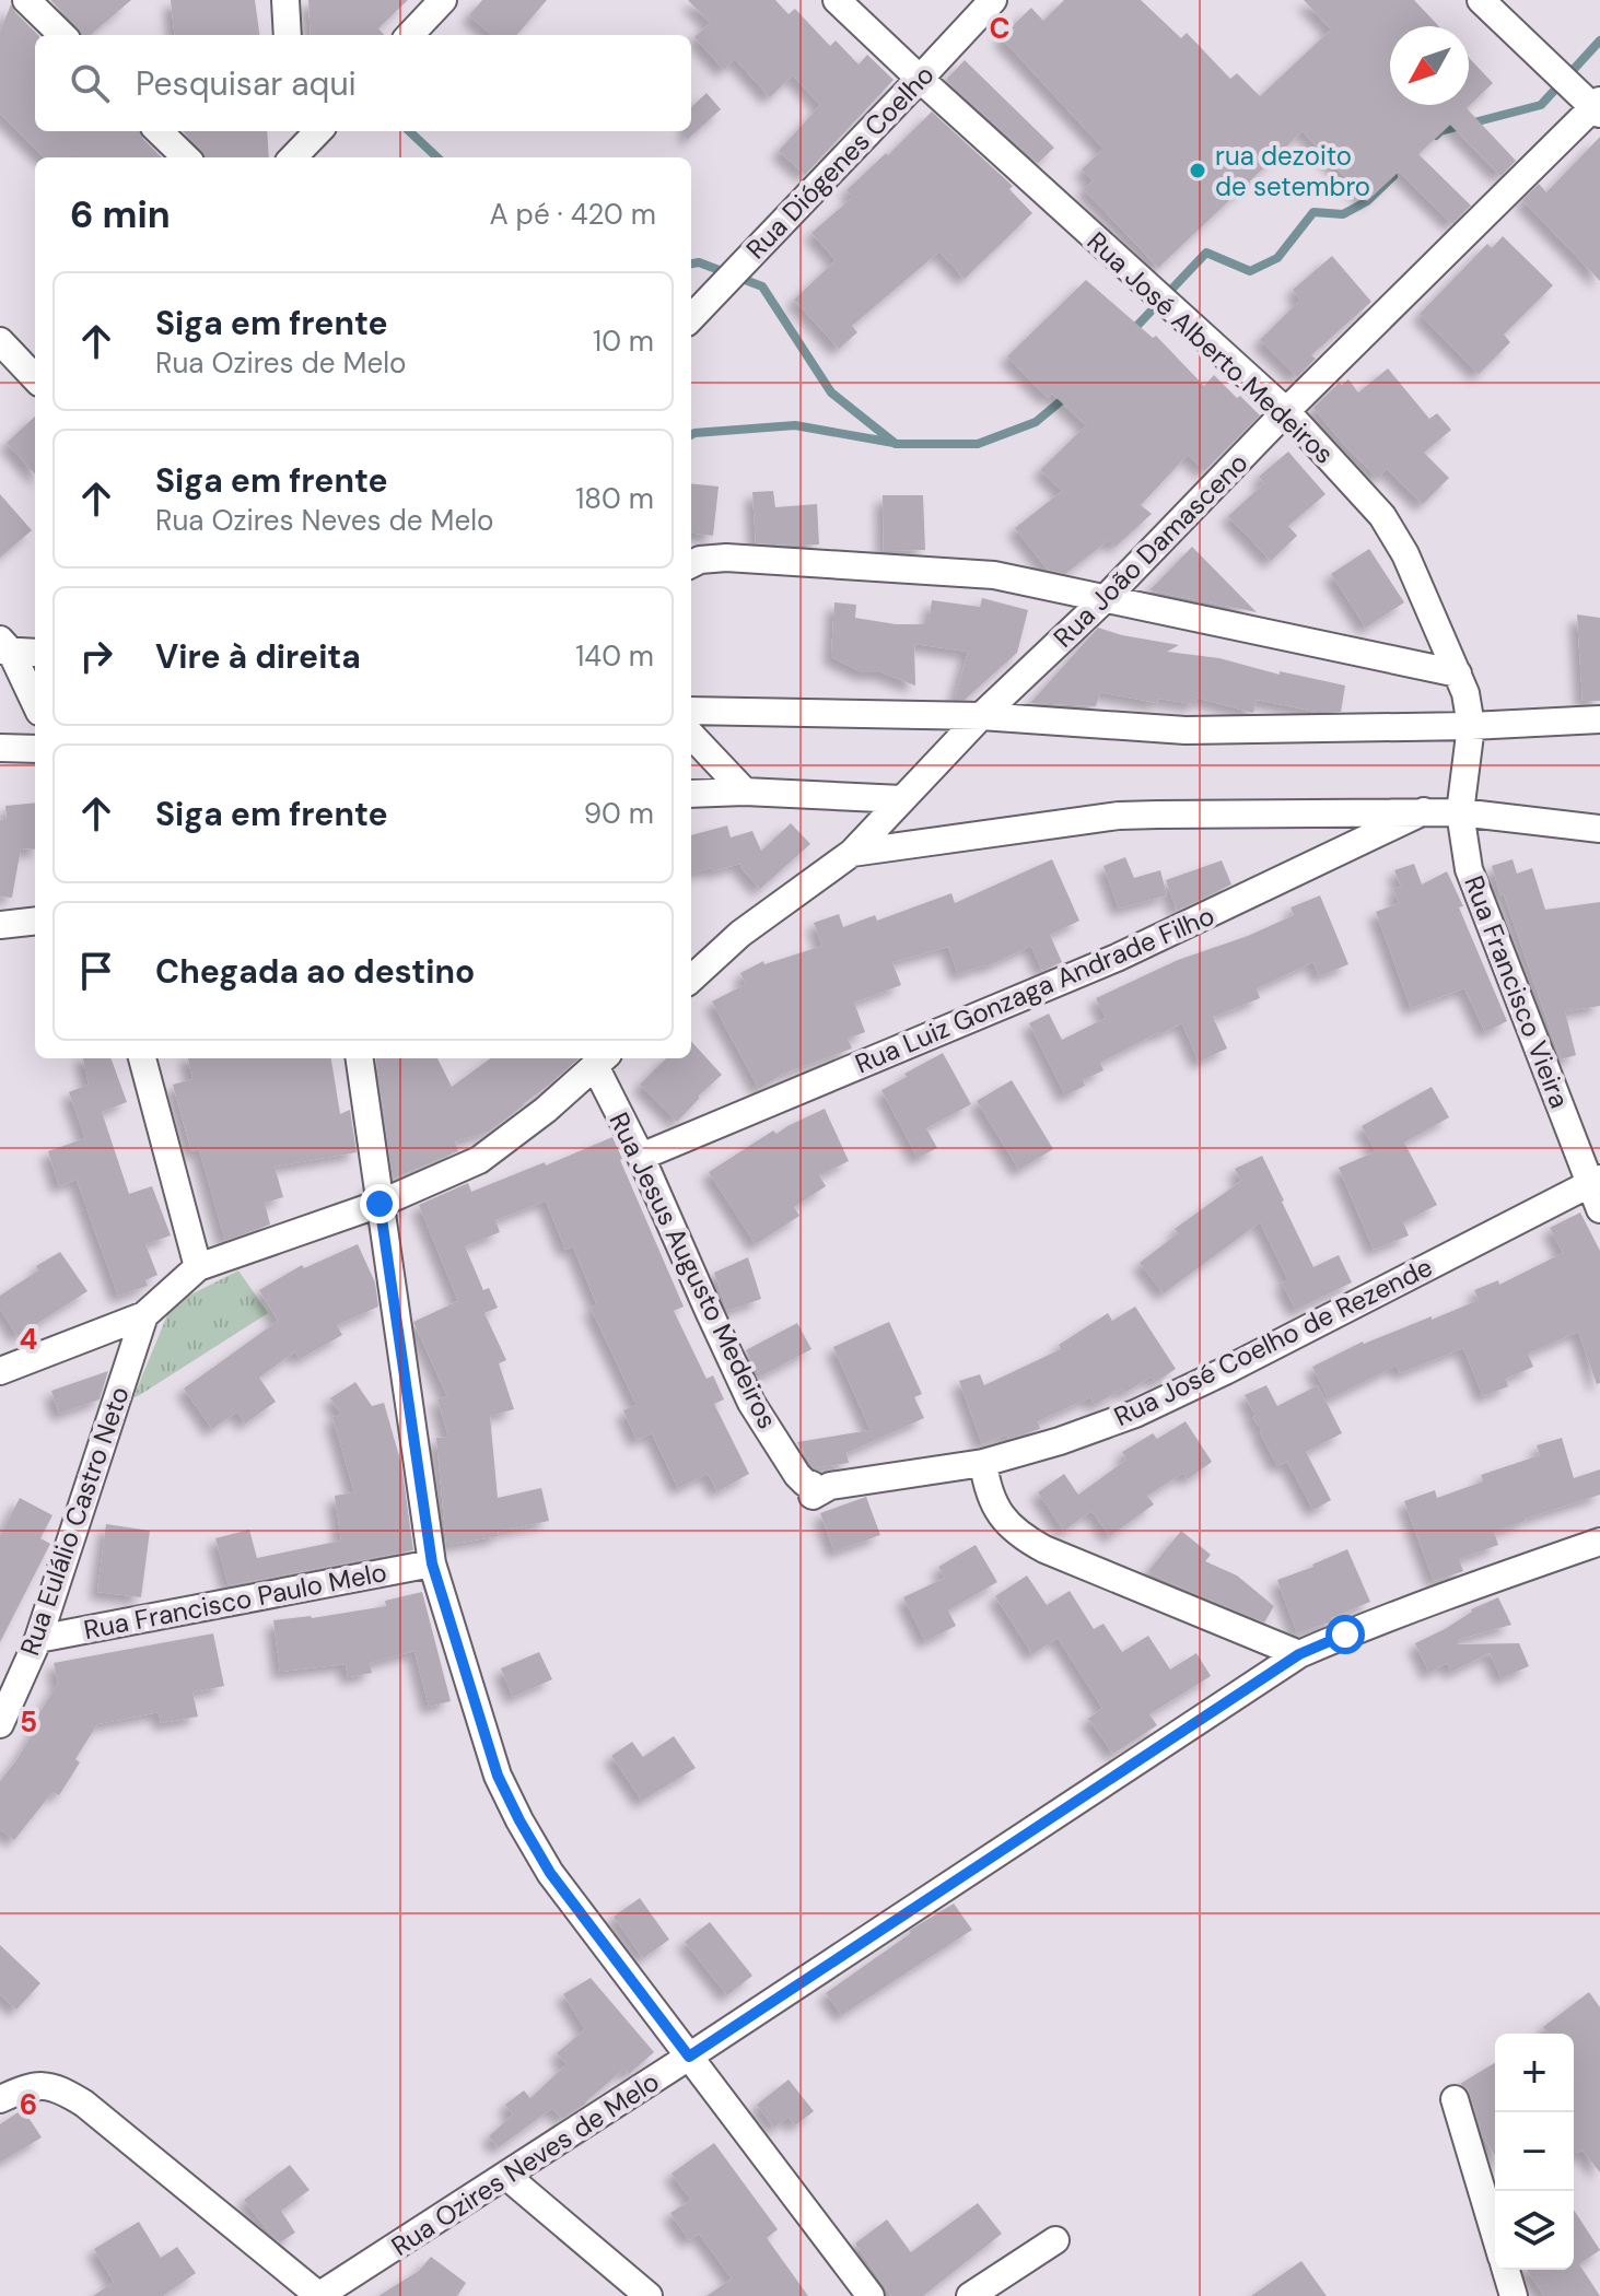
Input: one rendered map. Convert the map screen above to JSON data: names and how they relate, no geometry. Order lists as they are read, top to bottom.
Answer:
{
  "streets": {
    "street": [
      "Rua Diógenes Coelho",
      "Rua José Alberto Medeiros",
      "Rua João Damasceno",
      "Rua Luiz Gonzaga Andrade Filho",
      "Rua Francisco Vieira",
      "Rua Jesus Augusto Medeiros",
      "Rua José Coelho de Rezende",
      "Rua Eulálio Castro Neto",
      "Rua Francisco Paulo Melo",
      "Rua Ozires Neves de Melo"
    ]
  },
  "crossings": [
    ["Rua Diógenes Coelho", "Rua José Alberto Medeiros"],
    ["Rua José Alberto Medeiros", "Rua João Damasceno"],
    ["Rua José Alberto Medeiros", "Rua Francisco Vieira"],
    ["Rua Luiz Gonzaga Andrade Filho", "Rua Jesus Augusto Medeiros"],
    ["Rua Francisco Vieira", "Rua José Coelho de Rezende"],
    ["Rua Jesus Augusto Medeiros", "Rua José Coelho de Rezende"],
    ["Rua Eulálio Castro Neto", "Rua Francisco Paulo Melo"]
  ],
  "places": ["rua dezoito de setembro"],
  "north": "bottom left",
  "page": {
    "search": "Pesquisar aqui",
    "heading": ["6 min", "A pé · 420 m"],
    "list": [
      ["Siga em frente", "Rua Ozires de Melo", "10 m"],
      ["Siga em frente", "Rua Ozires Neves de Melo", "180 m"],
      ["Vire à direita", "140 m"],
      ["Siga em frente", "90 m"],
      "Chegada ao destino"
    ],
    "map_buttons": ["+", "−"]
  },
  "grid": {
    "columns": ["C"],
    "rows": ["4", "5", "6"]
  }
}
